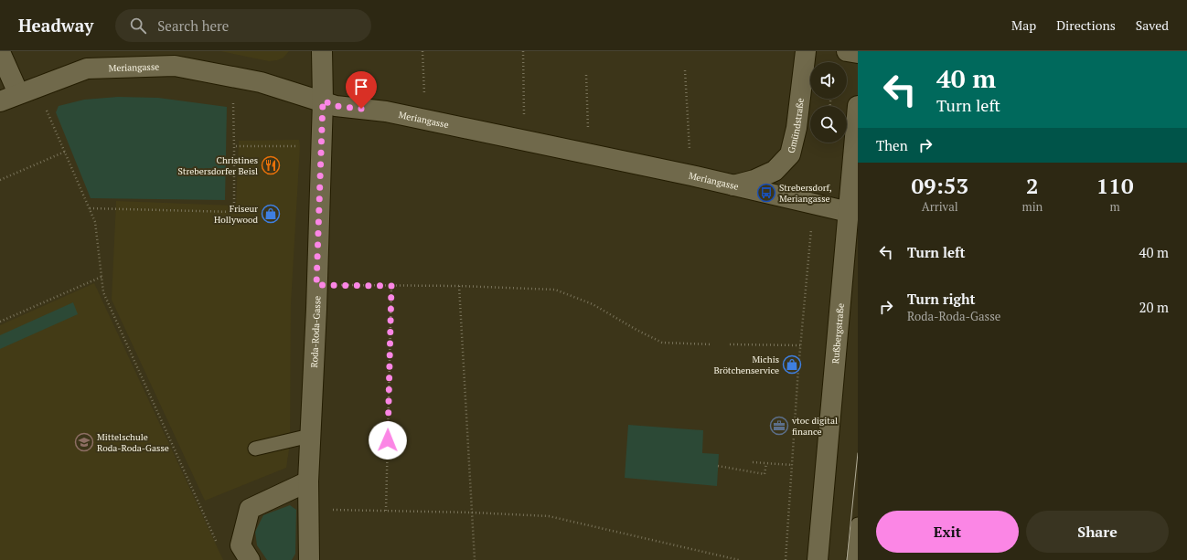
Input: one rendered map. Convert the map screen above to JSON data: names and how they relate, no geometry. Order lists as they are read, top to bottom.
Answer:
{
  "streets": {
    "street": [
      "Meriangasse",
      "Gmündstraße",
      "Roda-Roda-Gasse",
      "Rußbergstraße"
    ]
  },
  "crossings": [
    ["Meriangasse", "Gmündstraße"],
    ["Meriangasse", "Roda-Roda-Gasse"],
    ["Meriangasse", "Rußbergstraße"]
  ],
  "places": {
    "restaurant": ["Christines Strebersdorfer Beisl"],
    "bus stop": ["Strebersdorf, Meriangasse"],
    "shop": ["Friseur Hollywood", "Michis Brötchenservice"],
    "office": ["vtoc digital finance"],
    "school or university": ["Mittelschule Roda-Roda-Gasse"]
  },
  "page": {
    "header": "Headway",
    "search": "Search here",
    "nav": ["Map", "Directions", "Saved"],
    "turn": ["40 m", "Turn left"],
    "then": "Then",
    "eta": [
      "09:53",
      "Arrival",
      "2",
      "min",
      "110",
      "m"
    ],
    "list": [
      {
        "name": "Turn left",
        "value": "40 m"
      },
      {
        "name": "Turn right",
        "note": "Roda-Roda-Gasse",
        "value": "20 m"
      }
    ],
    "buttons": ["Exit", "Share"]
  }
}
